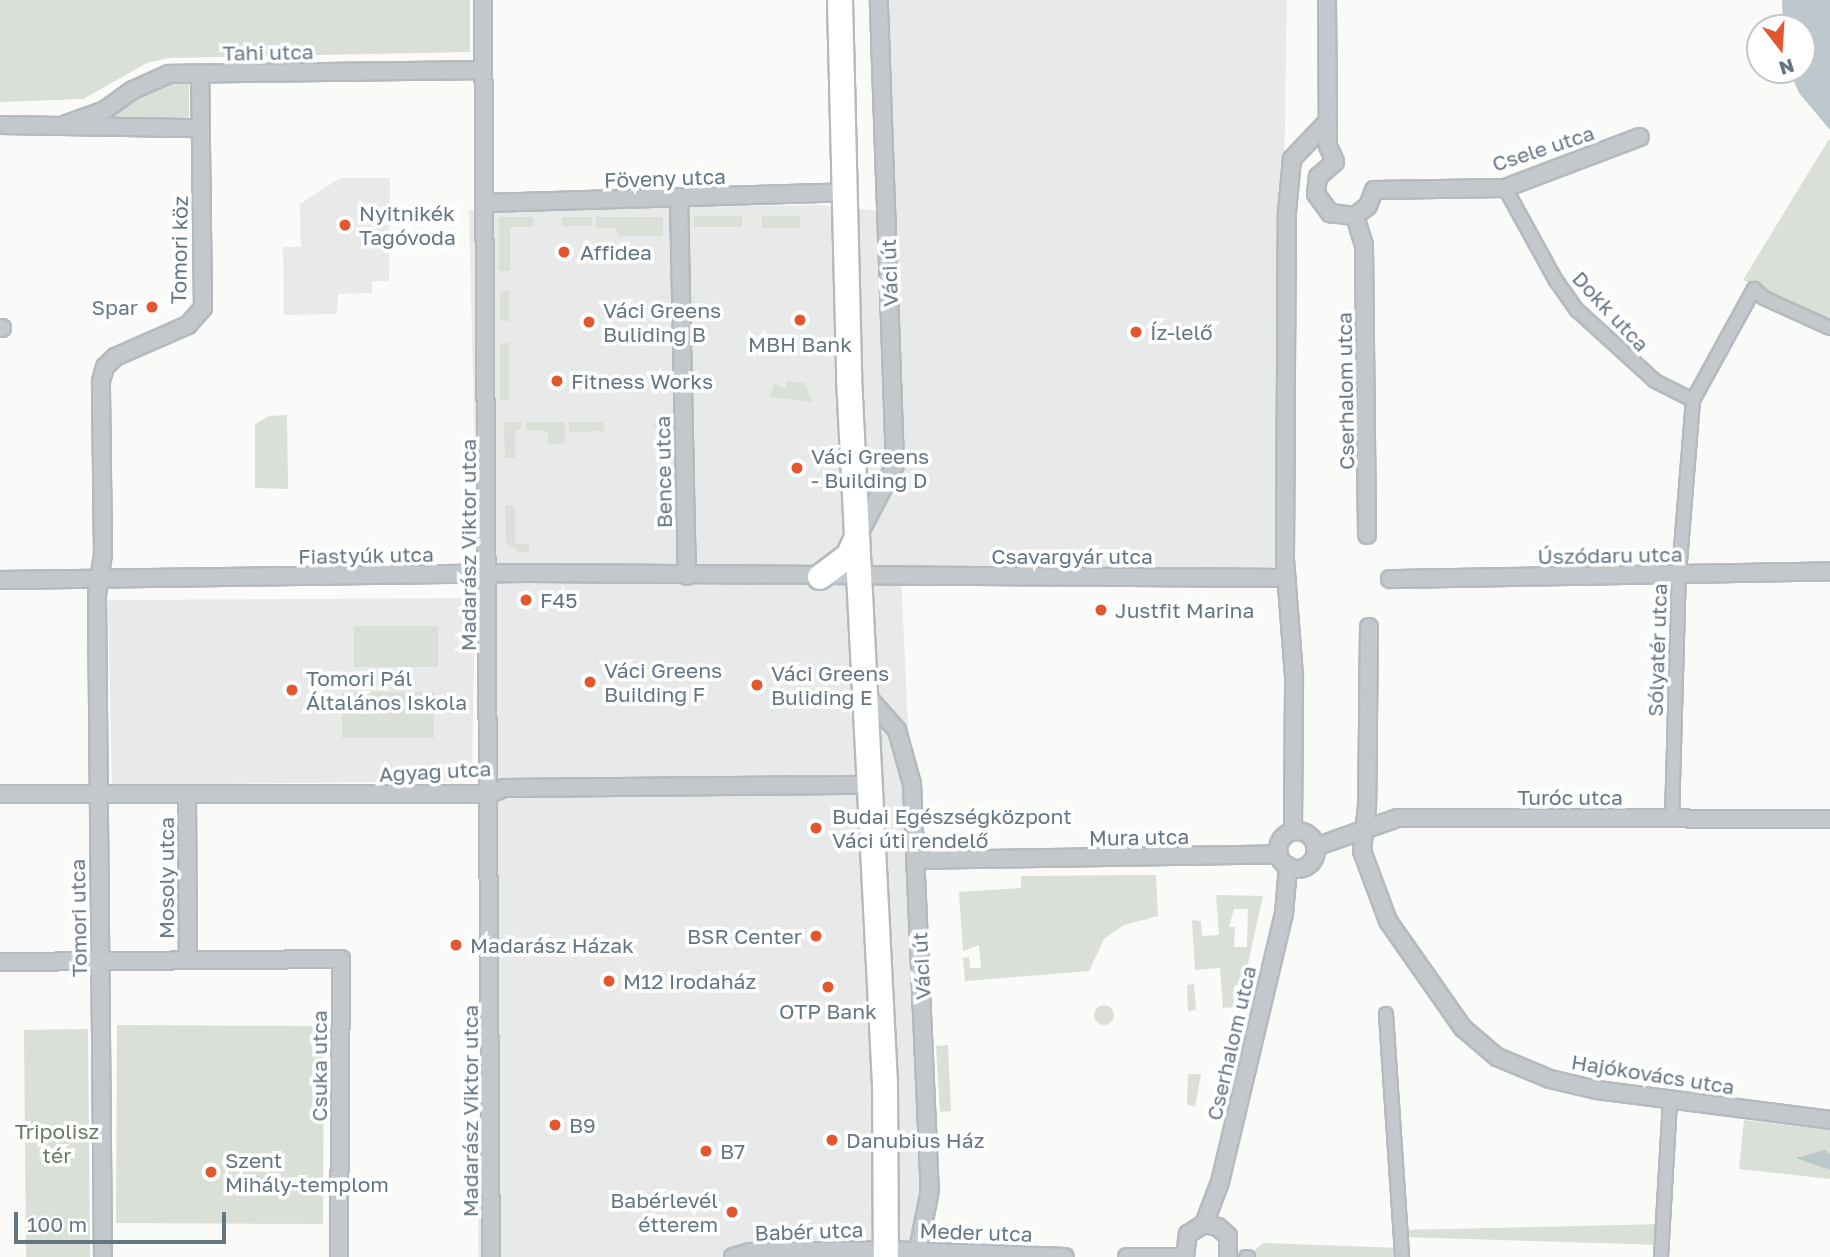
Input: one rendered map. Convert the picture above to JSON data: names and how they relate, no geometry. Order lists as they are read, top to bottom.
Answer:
{
  "streets": {
    "main road": ["Váci út"],
    "street": [
      "Tahi utca",
      "Csele utca",
      "Föveny utca",
      "Tomori köz",
      "Dokk utca",
      "Cserhalom utca",
      "Bence utca",
      "Madarász Viktor utca",
      "Fiastyúk utca",
      "Úszódaru utca",
      "Csavargyár utca",
      "Sólyatér utca",
      "Agyag utca",
      "Turóc utca",
      "Mura utca",
      "Mosoly utca",
      "Tomori utca",
      "Csuka utca",
      "Hajókovács utca",
      "Babér utca",
      "Meder utca"
    ]
  },
  "crossings": [
    ["Tahi utca", "Tomori köz"],
    ["Tahi utca", "Madarász Viktor utca"],
    ["Csele utca", "Dokk utca"],
    ["Csele utca", "Cserhalom utca"],
    ["Föveny utca", "Váci út"],
    ["Föveny utca", "Bence utca"],
    ["Föveny utca", "Madarász Viktor utca"],
    ["Tomori köz", "Fiastyúk utca"],
    ["Tomori köz", "Tomori utca"],
    ["Váci út", "Fiastyúk utca"],
    ["Váci út", "Csavargyár utca"],
    ["Váci út", "Agyag utca"],
    ["Váci út", "Mura utca"],
    ["Váci út", "Babér utca"],
    ["Váci út", "Meder utca"],
    ["Dokk utca", "Sólyatér utca"],
    ["Cserhalom utca", "Mura utca"],
    ["Bence utca", "Fiastyúk utca"],
    ["Madarász Viktor utca", "Fiastyúk utca"],
    ["Madarász Viktor utca", "Agyag utca"],
    ["Fiastyúk utca", "Csavargyár utca"],
    ["Fiastyúk utca", "Tomori utca"],
    ["Úszódaru utca", "Sólyatér utca"],
    ["Sólyatér utca", "Turóc utca"],
    ["Agyag utca", "Mosoly utca"],
    ["Agyag utca", "Tomori utca"],
    ["Turóc utca", "Hajókovács utca"],
    ["Mosoly utca", "Tomori utca"],
    ["Mosoly utca", "Csuka utca"],
    ["Babér utca", "Meder utca"]
  ],
  "parks": ["Tripolisz tér"],
  "places": [
    "Nyitnikék Tagóvoda",
    "Affidea",
    "Spar",
    "MBH Bank",
    "Váci Greens Buliding B",
    "Íz-lelő",
    "Fitness Works",
    "Váci Greens - Building D",
    "F45",
    "Justfit Marina",
    "Váci Greens Building F",
    "Váci Greens Buliding E",
    "Tomori Pál Általános Iskola",
    "Budai Egészségközpont Váci úti rendelő",
    "BSR Center",
    "Madarász Házak",
    "M12 Irodaház",
    "OTP Bank",
    "B9",
    "Danubius Ház",
    "B7",
    "Szent Mihály-templom",
    "Babérlevél étterem"
  ],
  "scale_bar": "100 m",
  "north": "bottom"
}
